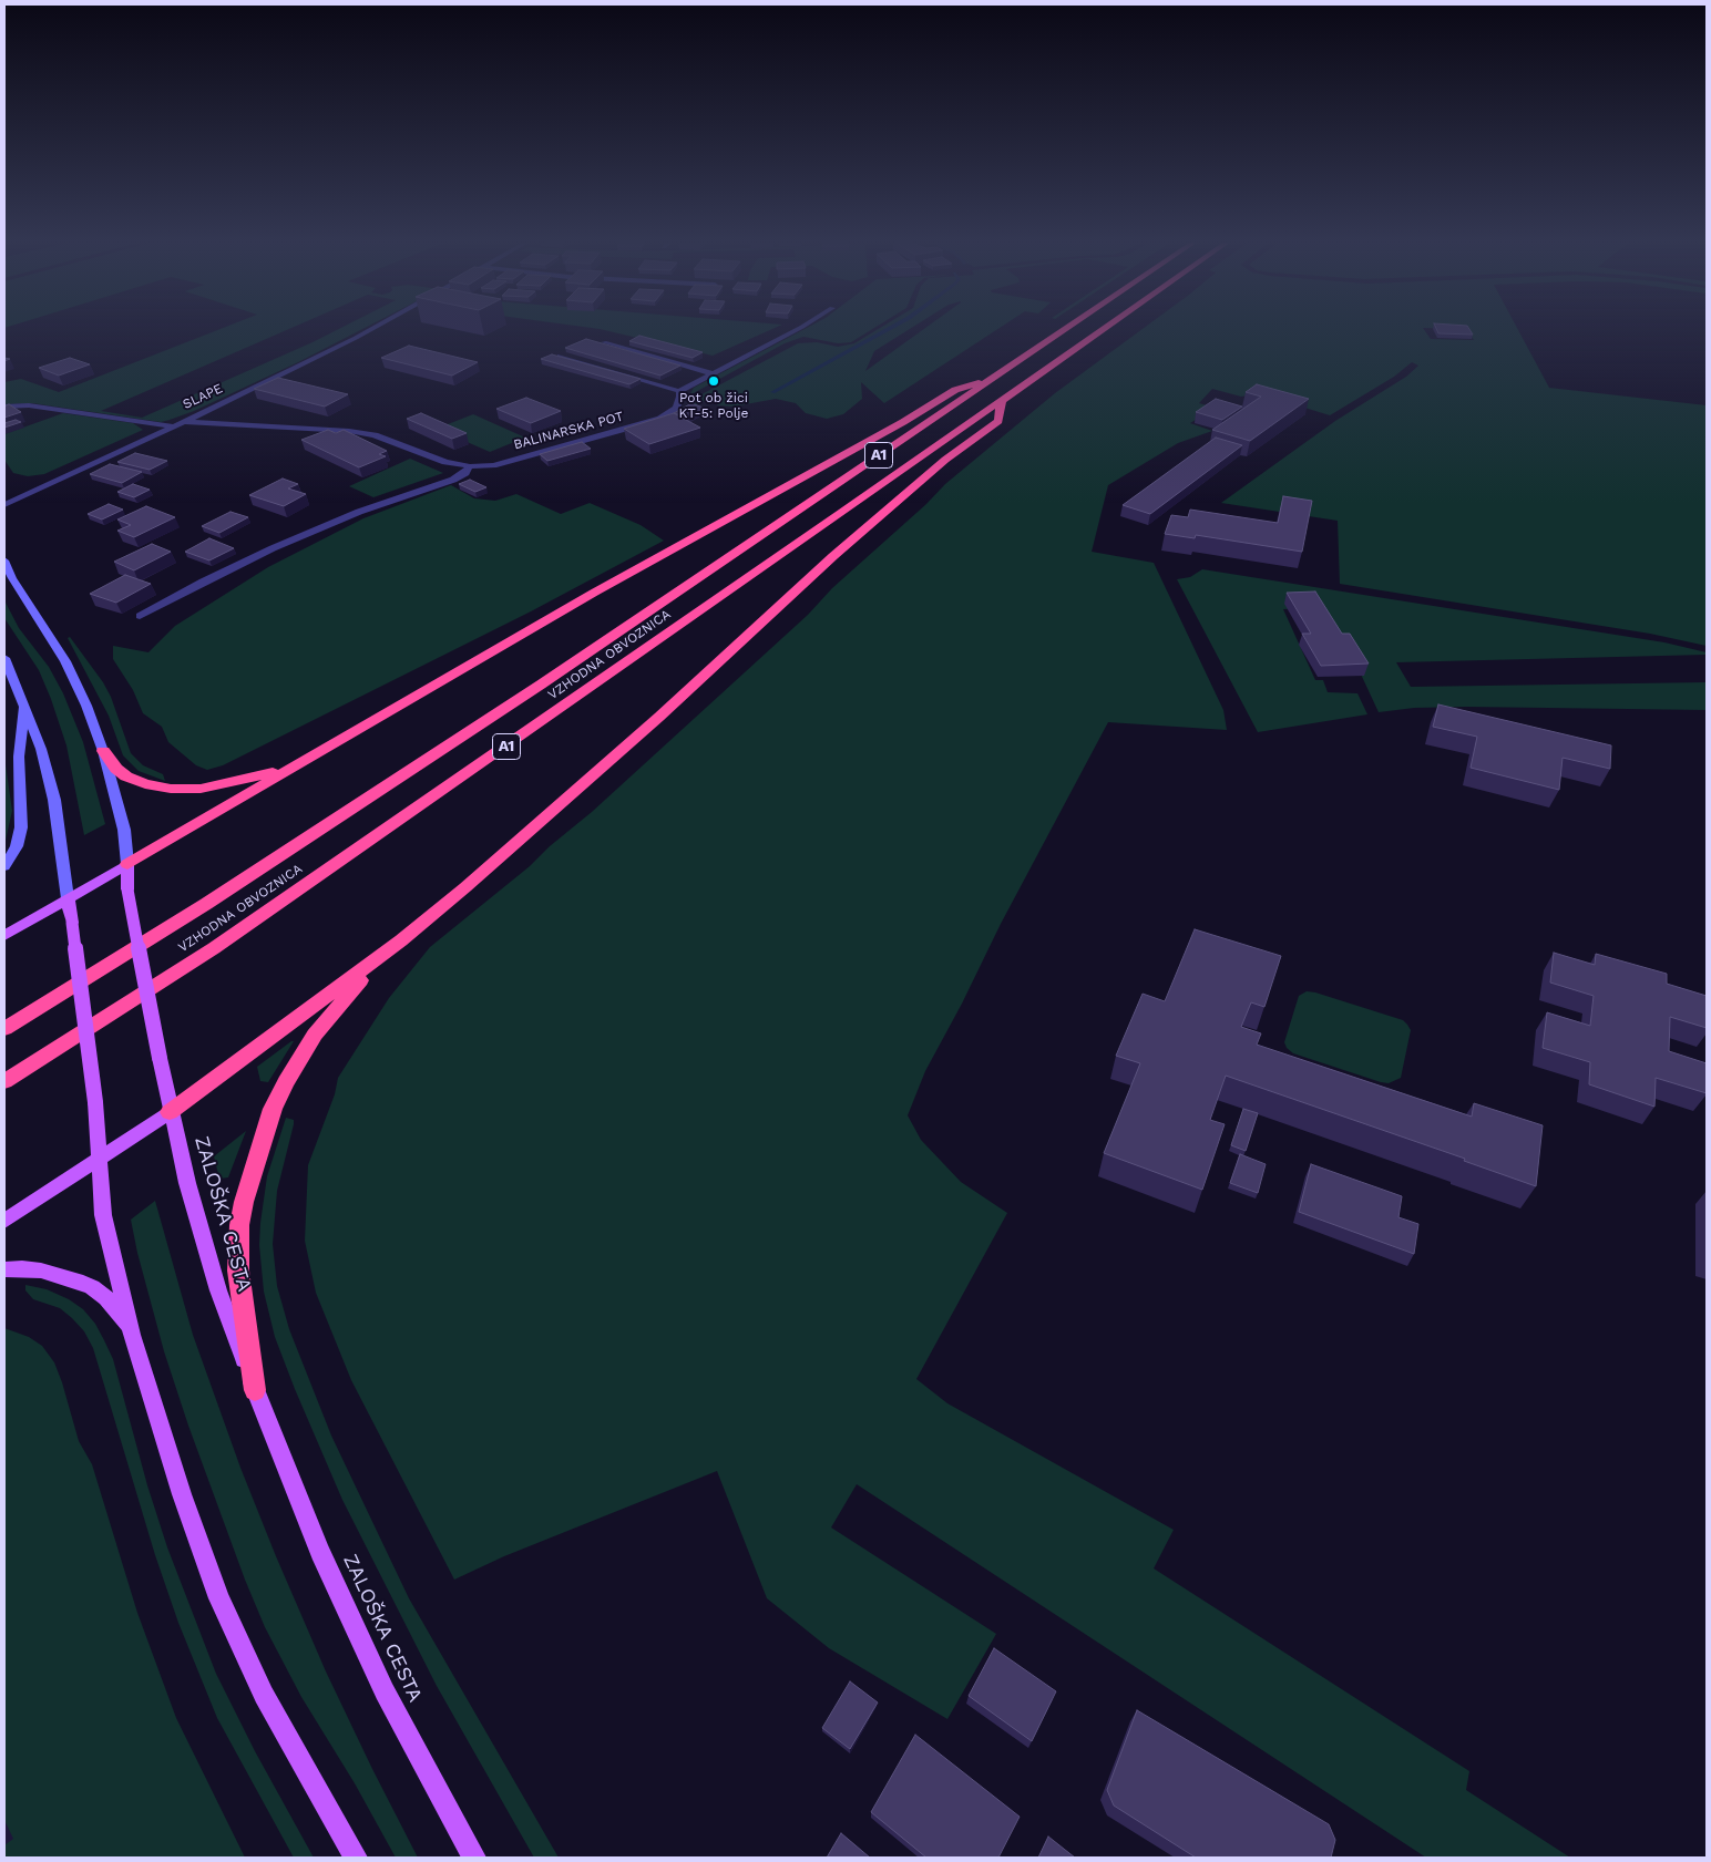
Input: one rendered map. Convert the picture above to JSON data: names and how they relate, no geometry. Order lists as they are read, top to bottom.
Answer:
{
  "streets": {
    "highway": ["A1", "VZHODNA OBVOZNICA"],
    "main road": ["ZALOŠKA CESTA"],
    "street": ["SLAPE", "BALINARSKA POT"]
  },
  "crossings": [
    ["SLAPE", "BALINARSKA POT"]
  ],
  "places": ["Pot ob žici KT-5: Polje"]
}
